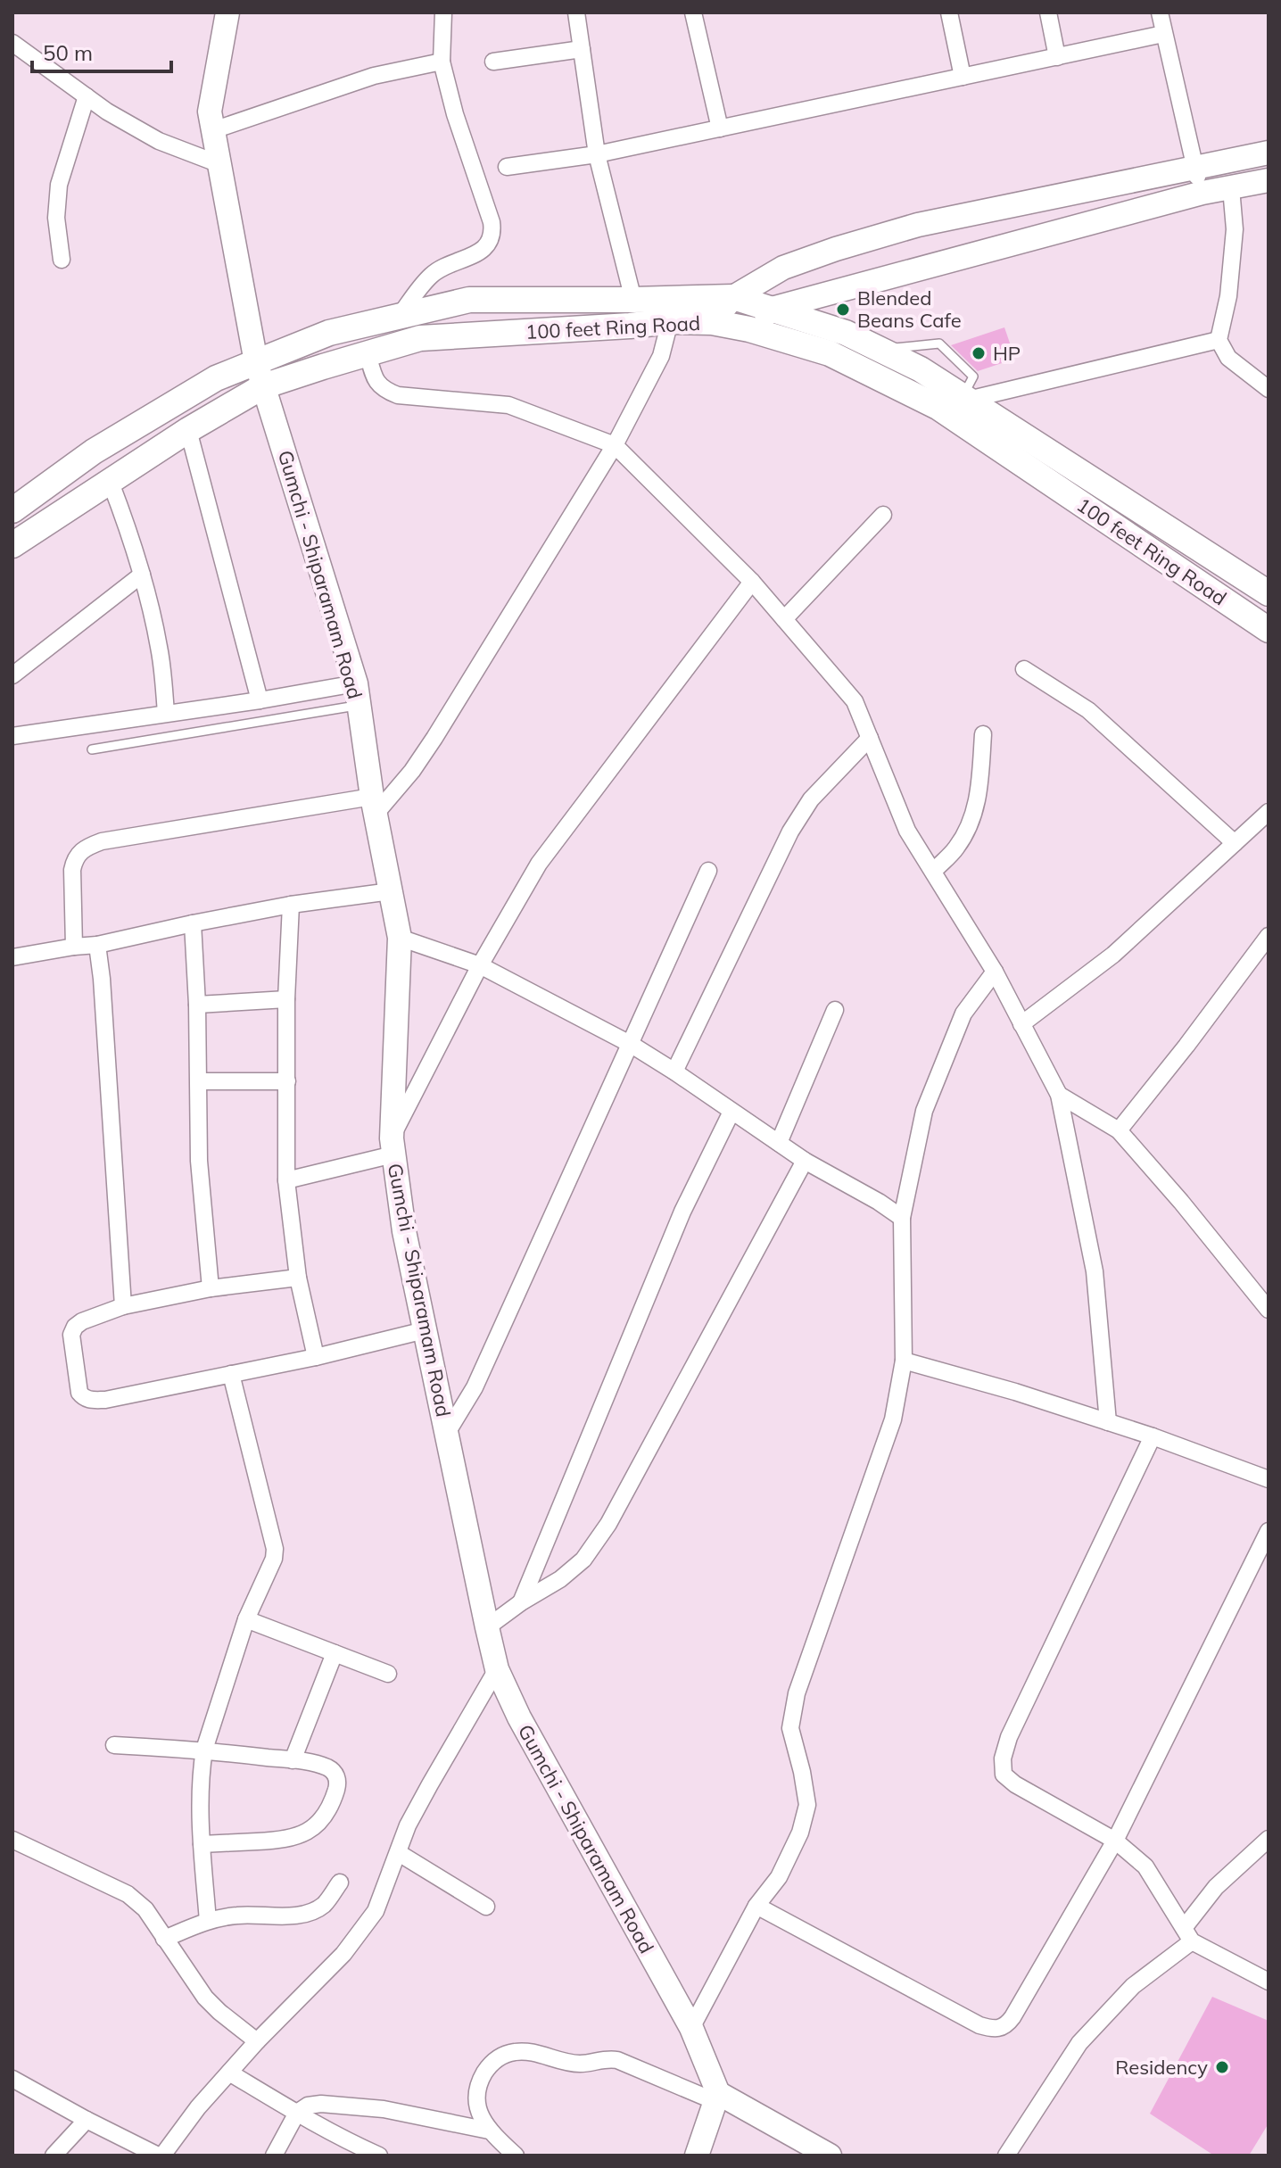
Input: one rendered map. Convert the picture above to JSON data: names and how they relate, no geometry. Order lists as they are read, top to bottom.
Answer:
{
  "streets": {
    "main road": ["100 feet Ring Road"],
    "street": ["Gumchi - Shiparamam Road"]
  },
  "crossings": [
    ["100 feet Ring Road", "Gumchi - Shiparamam Road"]
  ],
  "places": ["Blended Beans Cafe", "HP", "Residency"],
  "scale_bar": "50 m"
}
